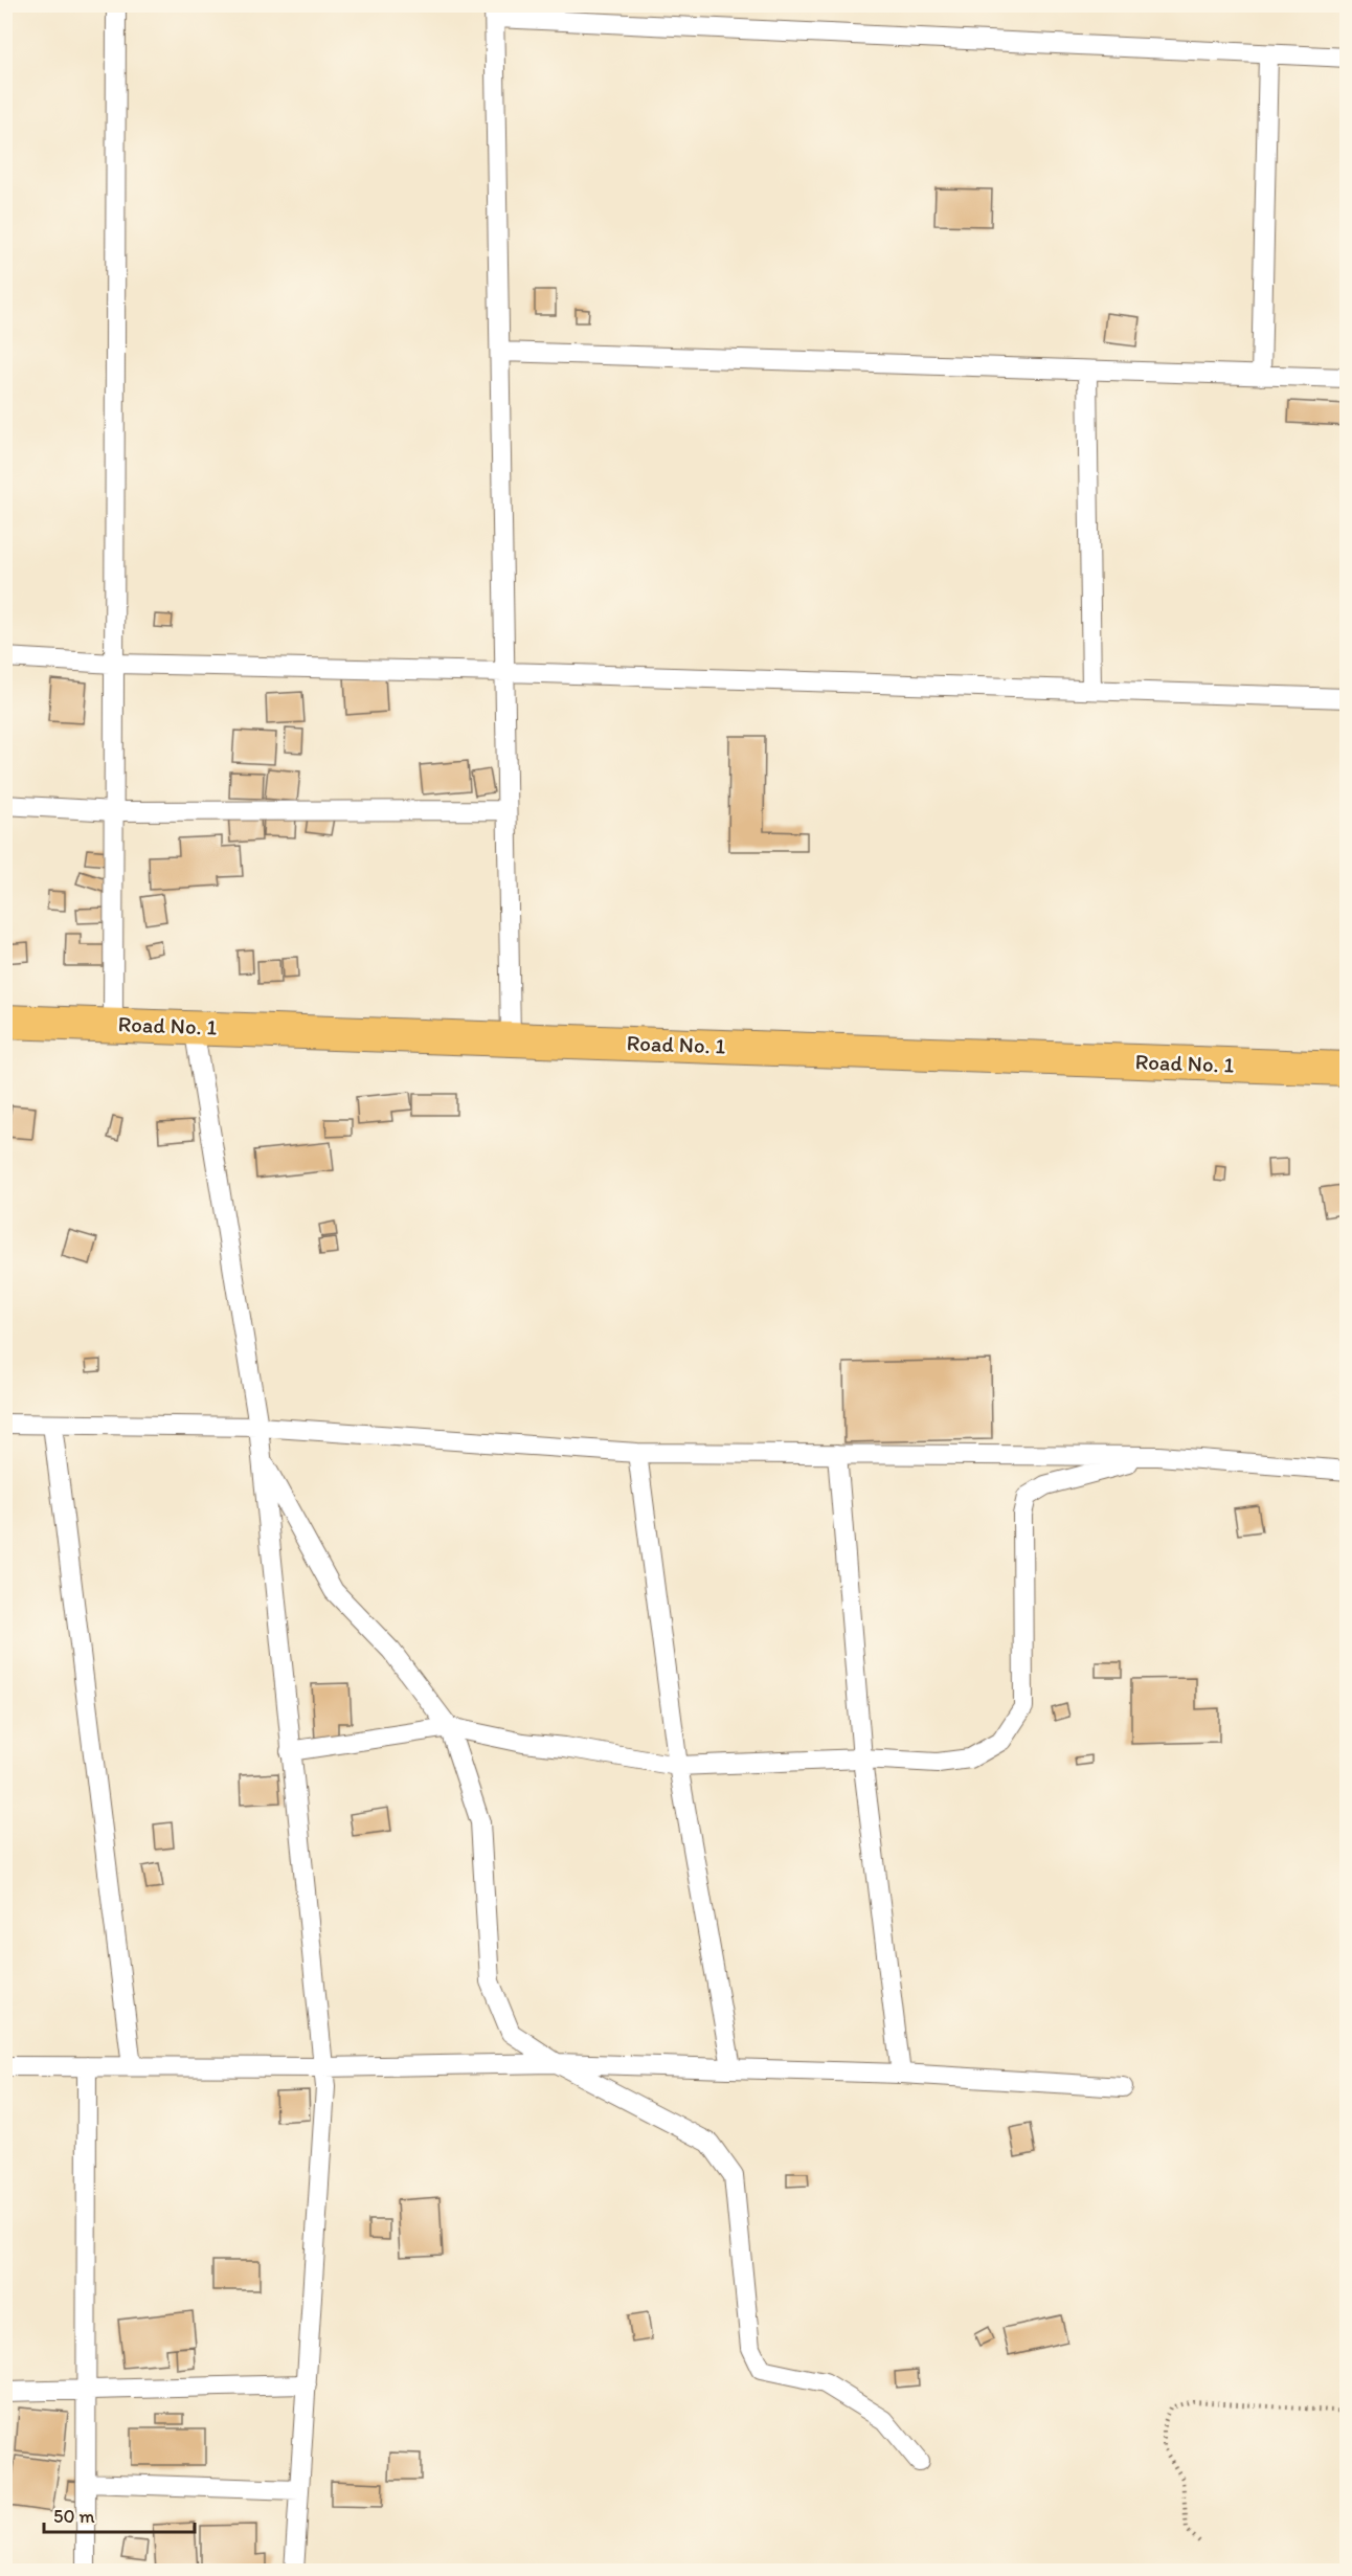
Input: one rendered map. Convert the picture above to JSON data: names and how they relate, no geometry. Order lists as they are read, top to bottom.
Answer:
{
  "streets": {
    "highway": ["Road No. 1"]
  },
  "scale_bar": "50 m"
}
